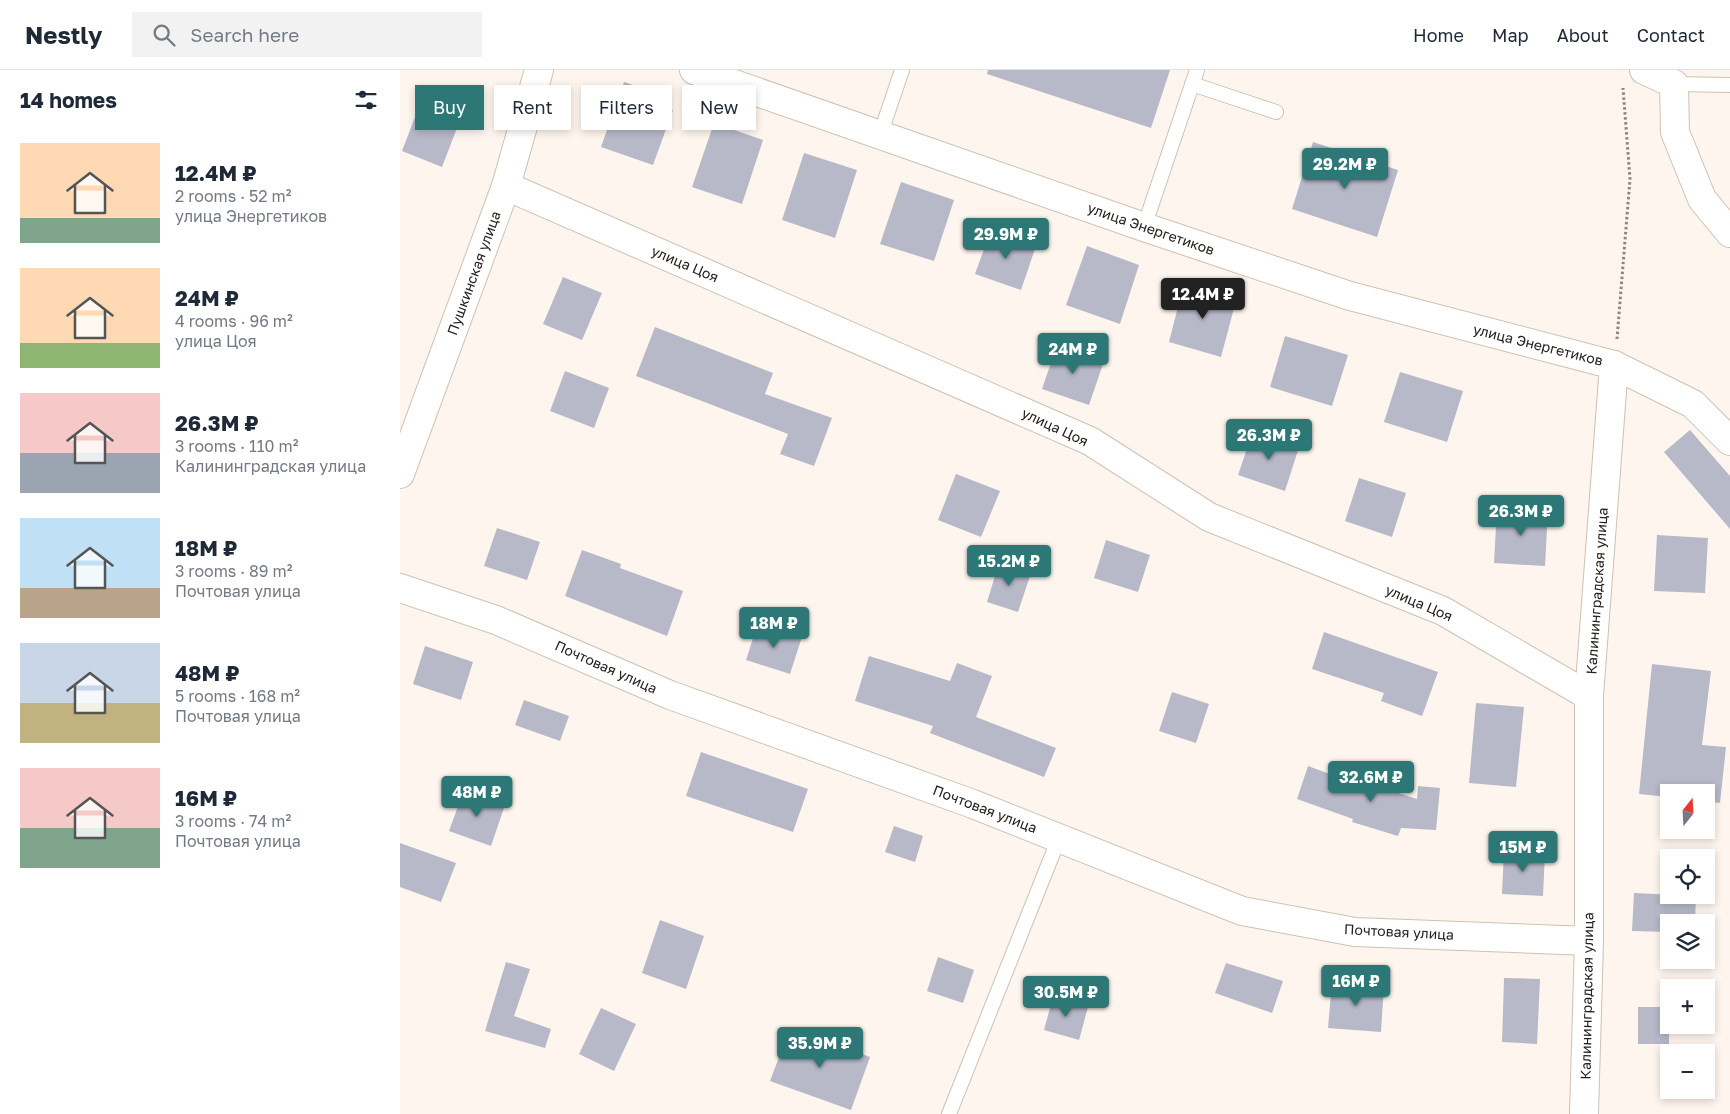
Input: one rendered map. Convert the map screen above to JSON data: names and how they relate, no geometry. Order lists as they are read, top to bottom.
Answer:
{
  "streets": {
    "street": [
      "улица Энергетиков",
      "улица Цоя",
      "Пушкинская улица",
      "Калининградская улица",
      "Почтовая улица"
    ]
  },
  "crossings": [
    ["улица Энергетиков", "Калининградская улица"],
    ["улица Цоя", "Пушкинская улица"],
    ["улица Цоя", "Калининградская улица"],
    ["Калининградская улица", "Почтовая улица"]
  ],
  "north": "top",
  "page": {
    "header": "Nestly",
    "search": "Search here",
    "nav": [
      "Home",
      "Map",
      "About",
      "Contact"
    ],
    "heading": "14 homes",
    "chip": [
      "Buy",
      "Rent",
      "Filters",
      "New"
    ],
    "list": [
      {
        "name": "12.4M ₽",
        "note": "2 rooms · 52 m² · улица Энергетиков"
      },
      {
        "name": "24M ₽",
        "note": "4 rooms · 96 m² · улица Цоя"
      },
      {
        "name": "26.3M ₽",
        "note": "3 rooms · 110 m² · Калининградская улица"
      },
      {
        "name": "18M ₽",
        "note": "3 rooms · 89 m² · Почтовая улица"
      },
      {
        "name": "48M ₽",
        "note": "5 rooms · 168 m² · Почтовая улица"
      },
      {
        "name": "16M ₽",
        "note": "3 rooms · 74 m² · Почтовая улица"
      }
    ],
    "price": [
      "29.2M ₽",
      "29.9M ₽",
      "12.4M ₽",
      "24M ₽",
      "26.3M ₽",
      "26.3M ₽",
      "15.2M ₽",
      "18M ₽",
      "32.6M ₽",
      "48M ₽",
      "15M ₽",
      "16M ₽",
      "30.5M ₽",
      "35.9M ₽"
    ],
    "map_buttons": ["+", "−"]
  }
}
